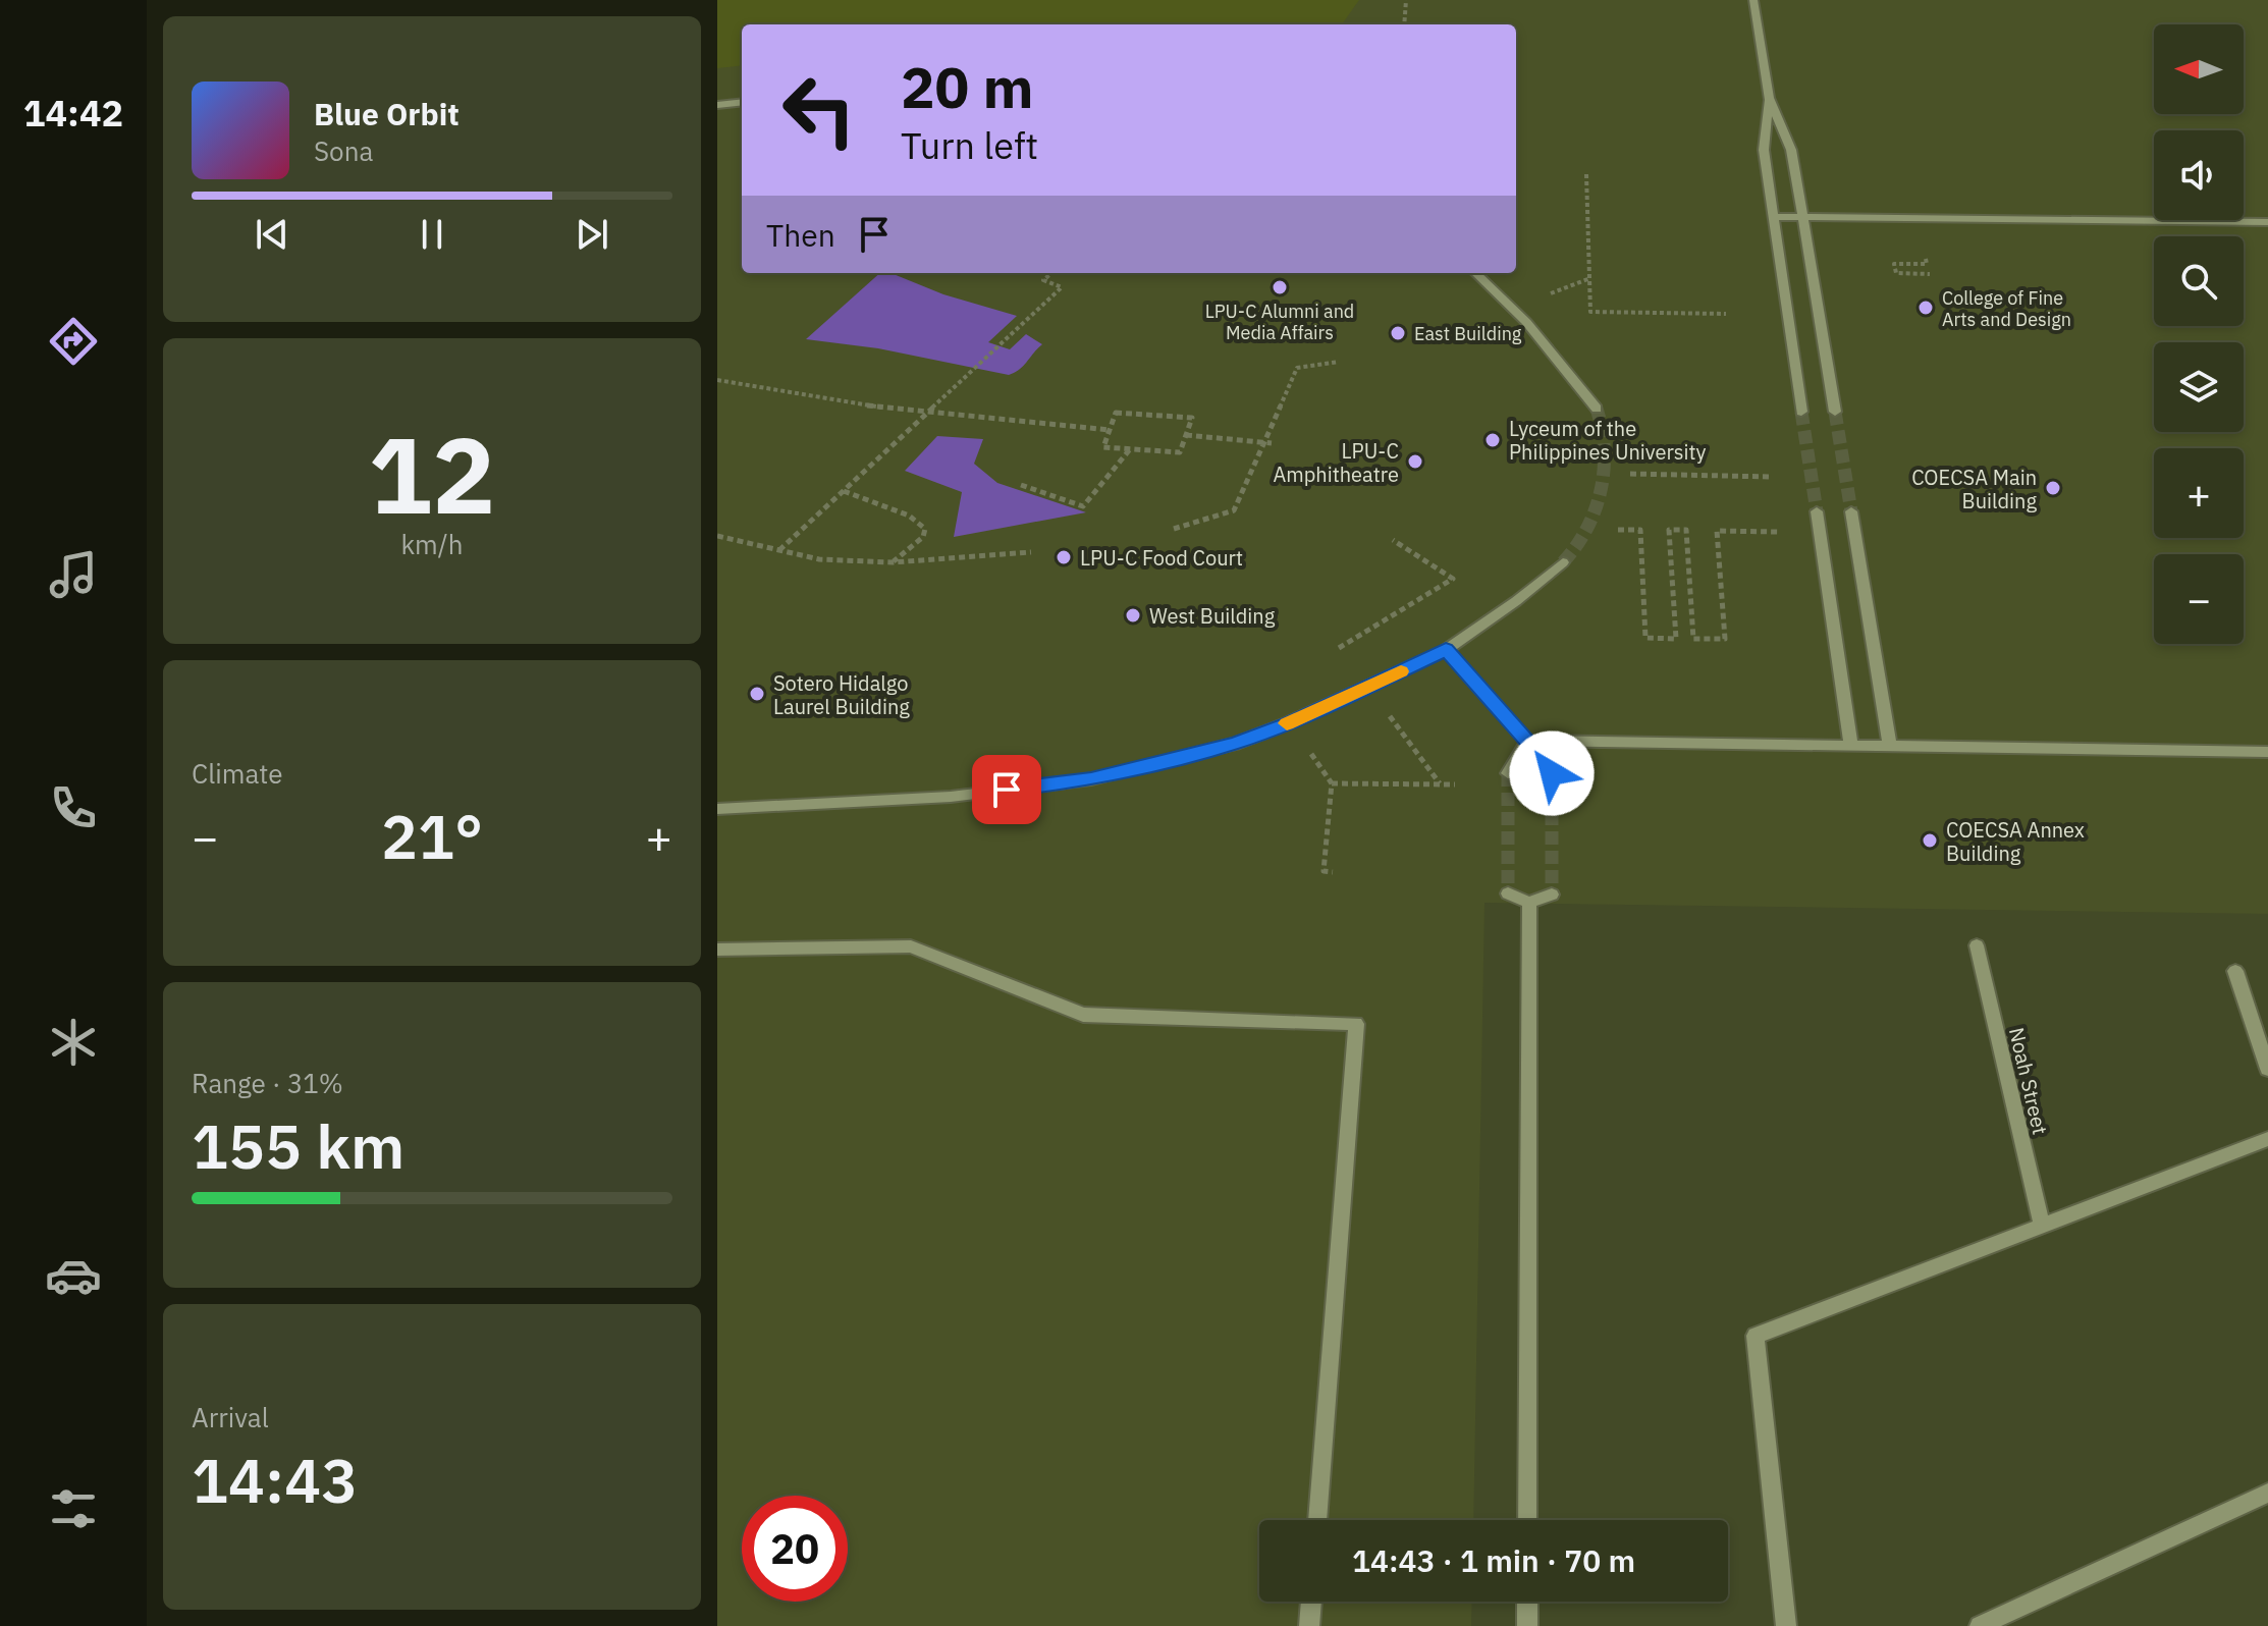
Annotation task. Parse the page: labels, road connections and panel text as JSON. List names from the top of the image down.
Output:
{
  "streets": {
    "street": ["Noah Street"]
  },
  "places": [
    "LPU-C Alumni and Media Affairs",
    "College of Fine Arts and Design",
    "East Building",
    "Lyceum of the Philippines University",
    "LPU-C Amphitheatre",
    "COECSA Main Building",
    "LPU-C Food Court",
    "West Building",
    "Sotero Hidalgo Laurel Building",
    "COECSA Annex Building"
  ],
  "north": "left",
  "page": {
    "tabs": "14:42",
    "map_buttons": ["+", "−"],
    "turn": ["20 m", "Turn left"],
    "song": ["Blue Orbit", "Sona"],
    "then": "Then",
    "tile": [
      ["12", "km/h"],
      "Climate",
      ["Range · 31%", "155 km"],
      ["Arrival", "14:43"]
    ],
    "heat": ["−", "21°", "+"],
    "limit": "20",
    "trip": "14:43 · 1 min · 70 m"
  }
}
